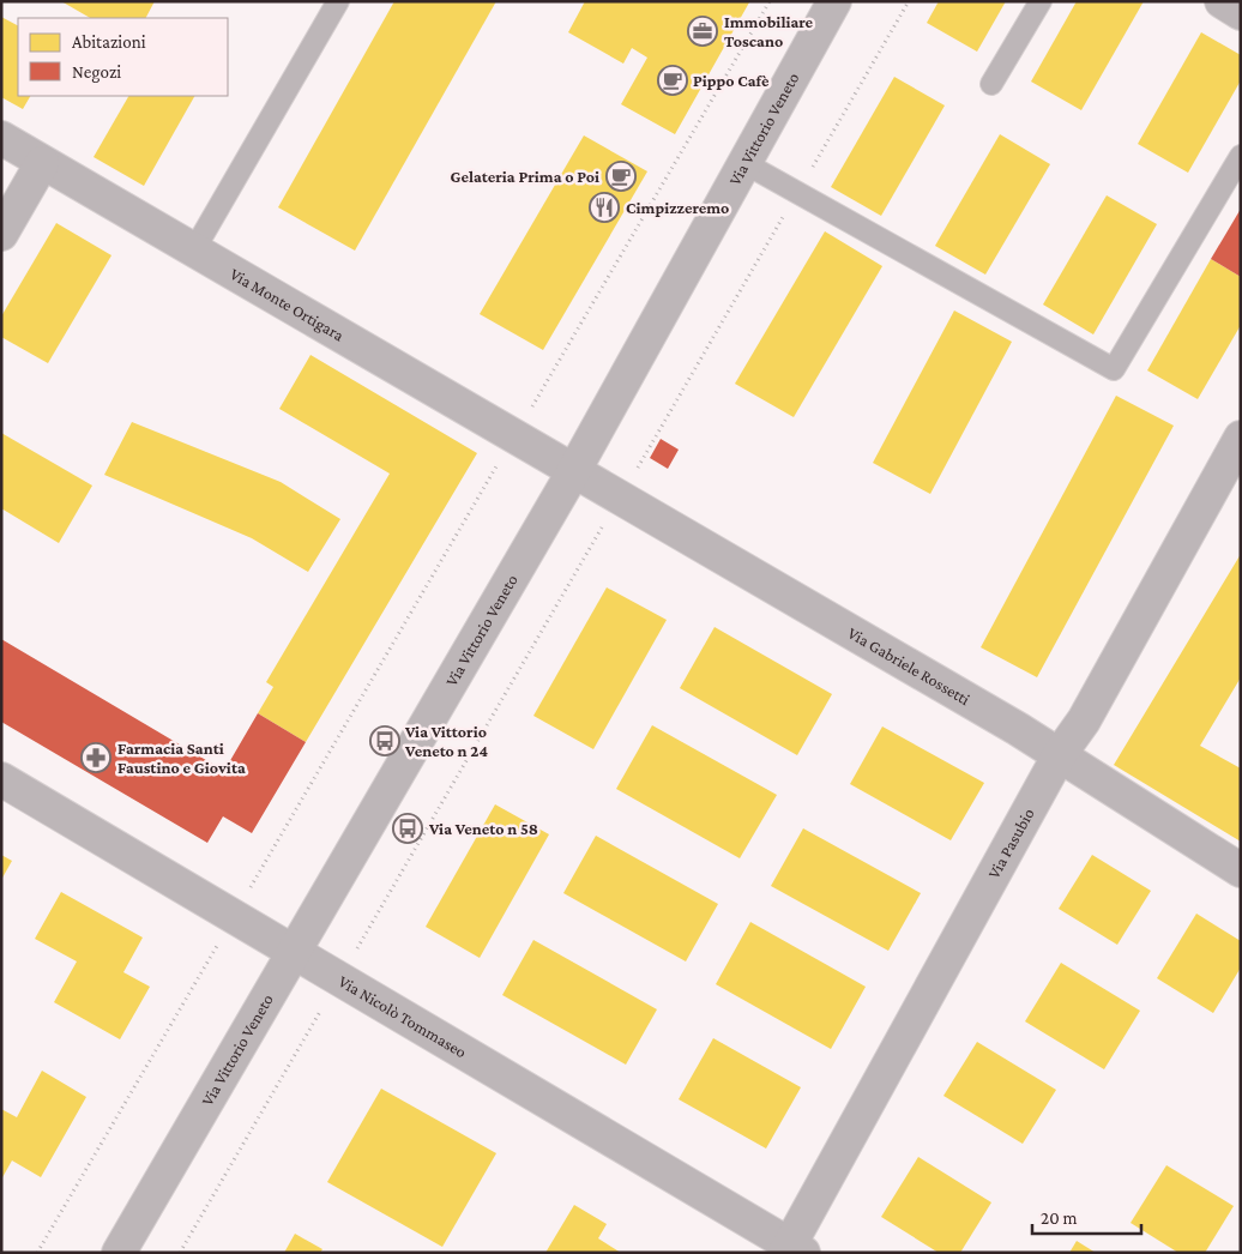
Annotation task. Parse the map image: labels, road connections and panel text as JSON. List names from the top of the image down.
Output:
{
  "streets": {
    "street": [
      "Via Vittorio Veneto",
      "Via Monte Ortigara",
      "Via Gabriele Rossetti",
      "Via Pasubio",
      "Via Nicolò Tommaseo"
    ]
  },
  "crossings": [
    ["Via Vittorio Veneto", "Via Monte Ortigara"],
    ["Via Vittorio Veneto", "Via Gabriele Rossetti"],
    ["Via Vittorio Veneto", "Via Nicolò Tommaseo"],
    ["Via Monte Ortigara", "Via Gabriele Rossetti"],
    ["Via Gabriele Rossetti", "Via Pasubio"],
    ["Via Pasubio", "Via Nicolò Tommaseo"]
  ],
  "places": {
    "office": ["Immobiliare Toscano"],
    "cafe": ["Pippo Cafè", "Gelateria Prima o Poi"],
    "restaurant": ["Cimpizzeremo"],
    "bus stop": ["Via Vittorio Veneto n 24", "Via Veneto n 58"],
    "pharmacy": ["Farmacia Santi Faustino e Giovita"]
  },
  "legend": ["Abitazioni", "Negozi"],
  "scale_bar": "20 m"
}
